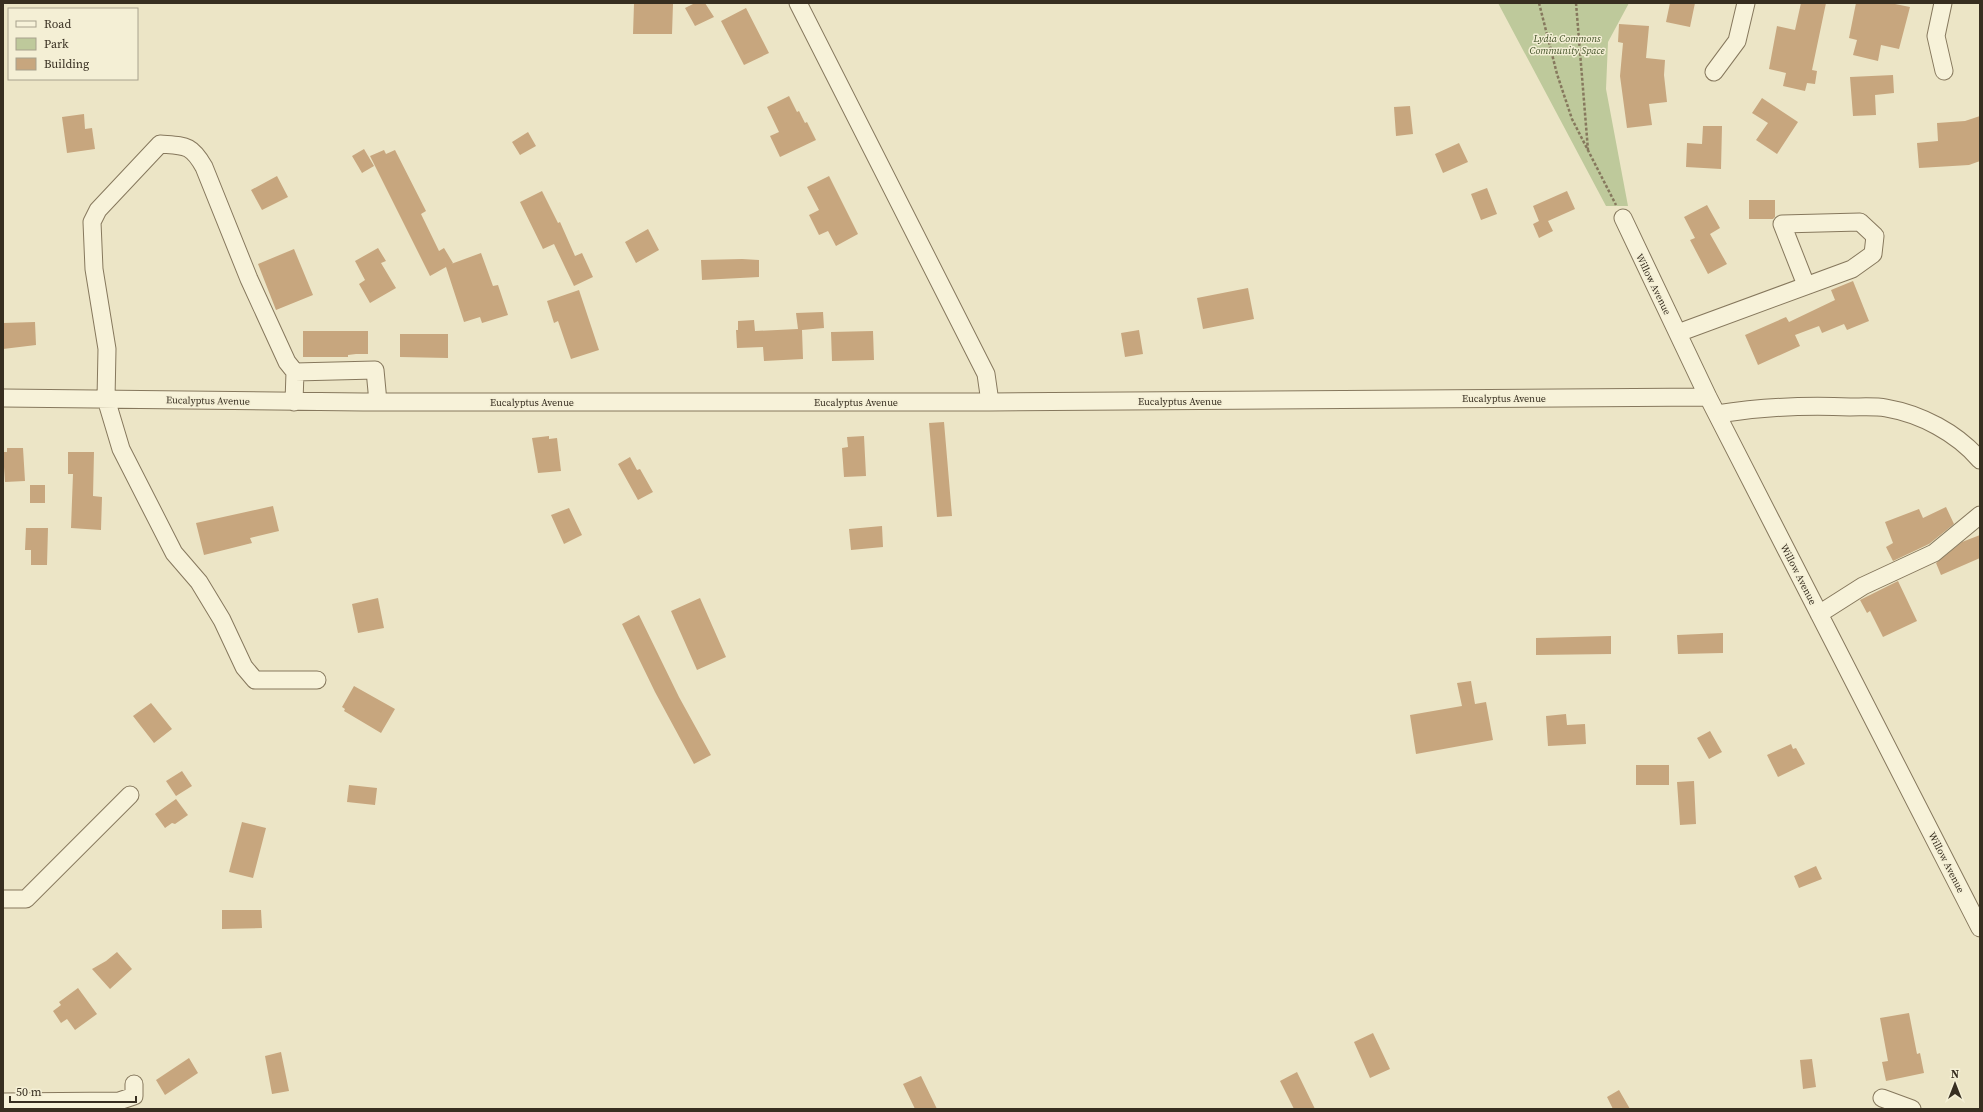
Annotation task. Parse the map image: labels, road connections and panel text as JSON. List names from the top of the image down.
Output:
{
  "streets": {
    "street": ["Willow Avenue", "Eucalyptus Avenue"]
  },
  "crossings": [
    ["Willow Avenue", "Eucalyptus Avenue"]
  ],
  "parks": ["Lydia Commons Community Space"],
  "legend": ["Road", "Park", "Building"],
  "scale_bar": "50 m",
  "north": "top"
}
